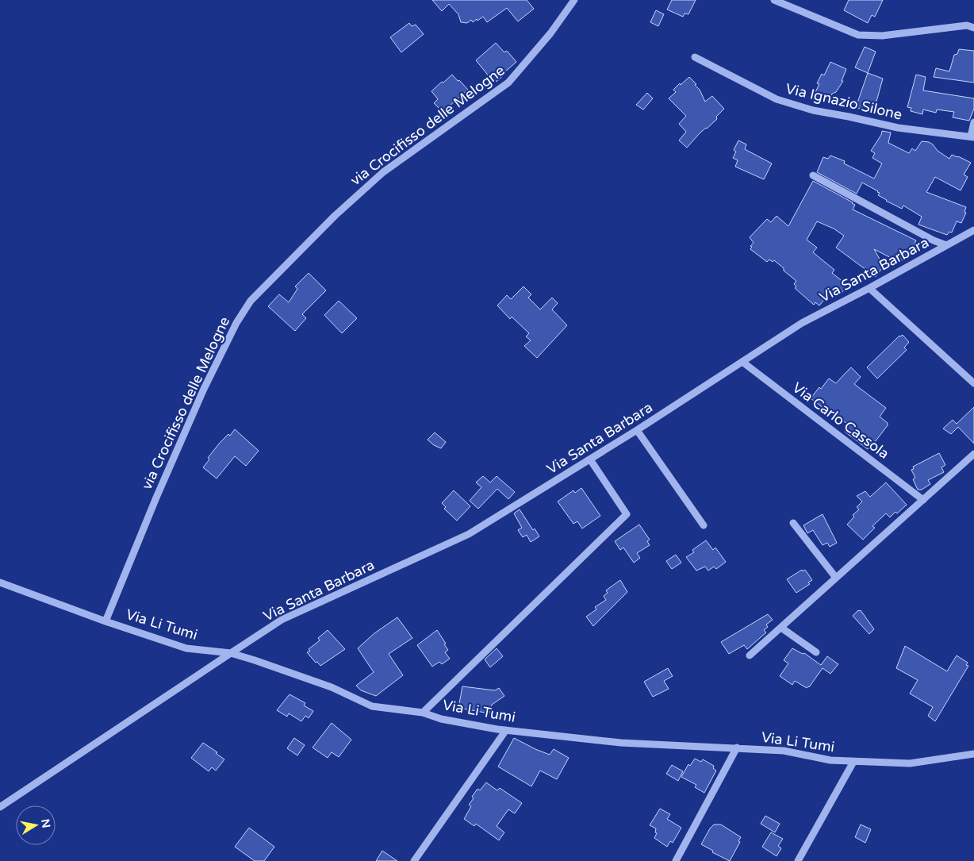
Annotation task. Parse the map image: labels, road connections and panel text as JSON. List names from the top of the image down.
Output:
{
  "streets": {
    "street": [
      "Via Ignazio Silone",
      "via Crocifisso delle Melogne",
      "Via Santa Barbara",
      "Via Carlo Cassola",
      "Via Li Tumi"
    ]
  },
  "crossings": [
    ["via Crocifisso delle Melogne", "Via Li Tumi"],
    ["Via Santa Barbara", "Via Carlo Cassola"],
    ["Via Santa Barbara", "Via Li Tumi"]
  ],
  "north": "right"
}
